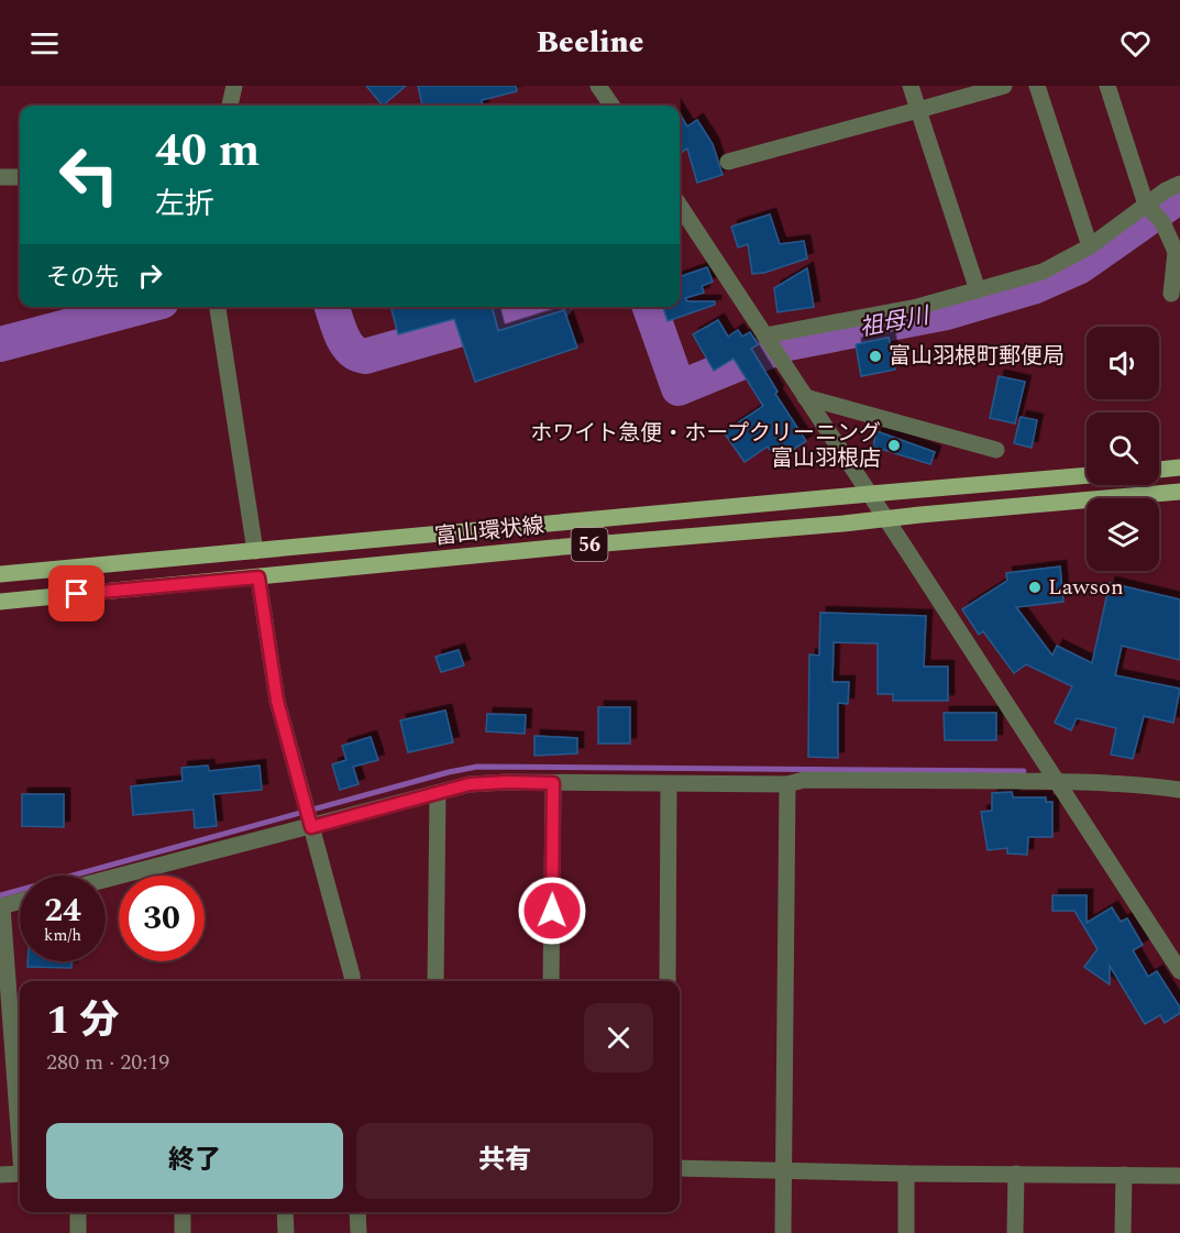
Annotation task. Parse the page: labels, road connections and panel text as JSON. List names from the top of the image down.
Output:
{
  "streets": {
    "main road": ["富山環状線", "56"]
  },
  "water": ["祖母川"],
  "places": ["富山羽根町郵便局", "ホワイト急便・ホープクリーニング 富山羽根店", "Lawson"],
  "page": {
    "header": "Beeline",
    "turn": ["40 m", "左折"],
    "then": "その先",
    "speed": "24 km/h",
    "limit": "30",
    "heading": ["1 分", "280 m · 20:19"],
    "buttons": ["終了", "共有"]
  }
}
